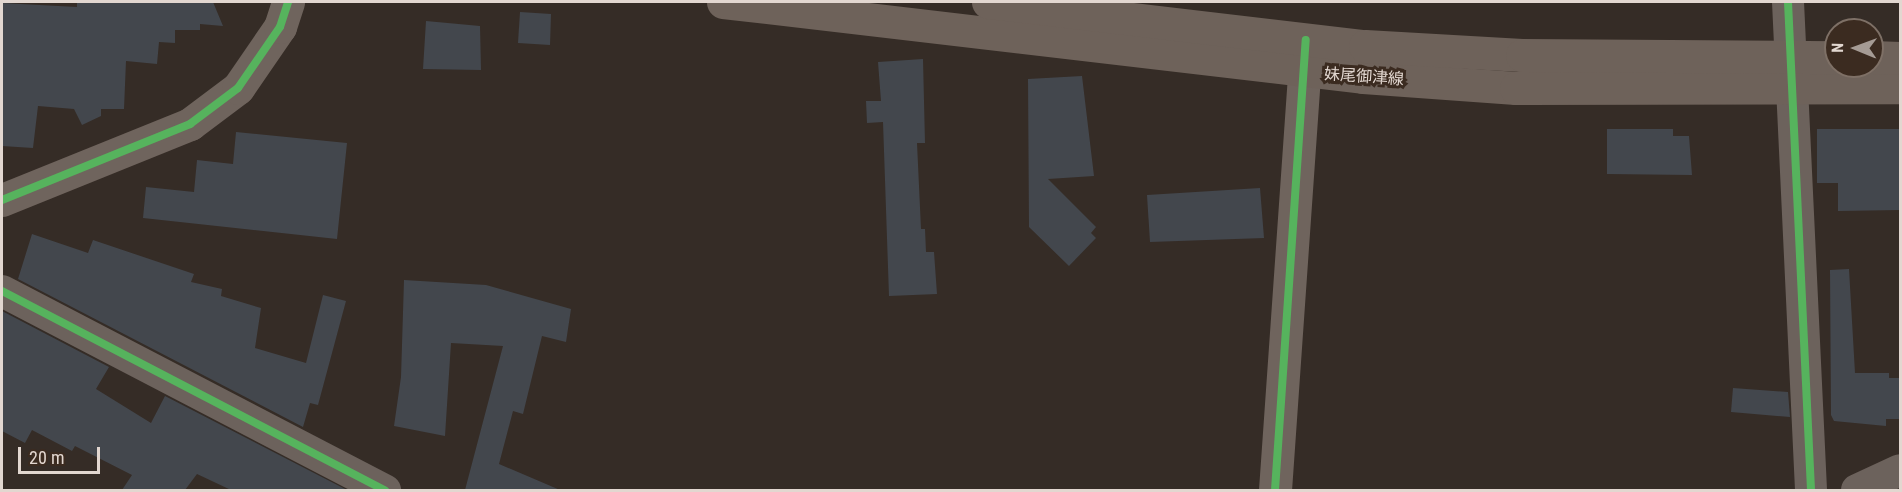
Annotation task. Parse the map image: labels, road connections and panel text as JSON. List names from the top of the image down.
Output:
{
  "streets": {
    "main road": ["妹尾御津線"]
  },
  "scale_bar": "20 m",
  "north": "left"
}
